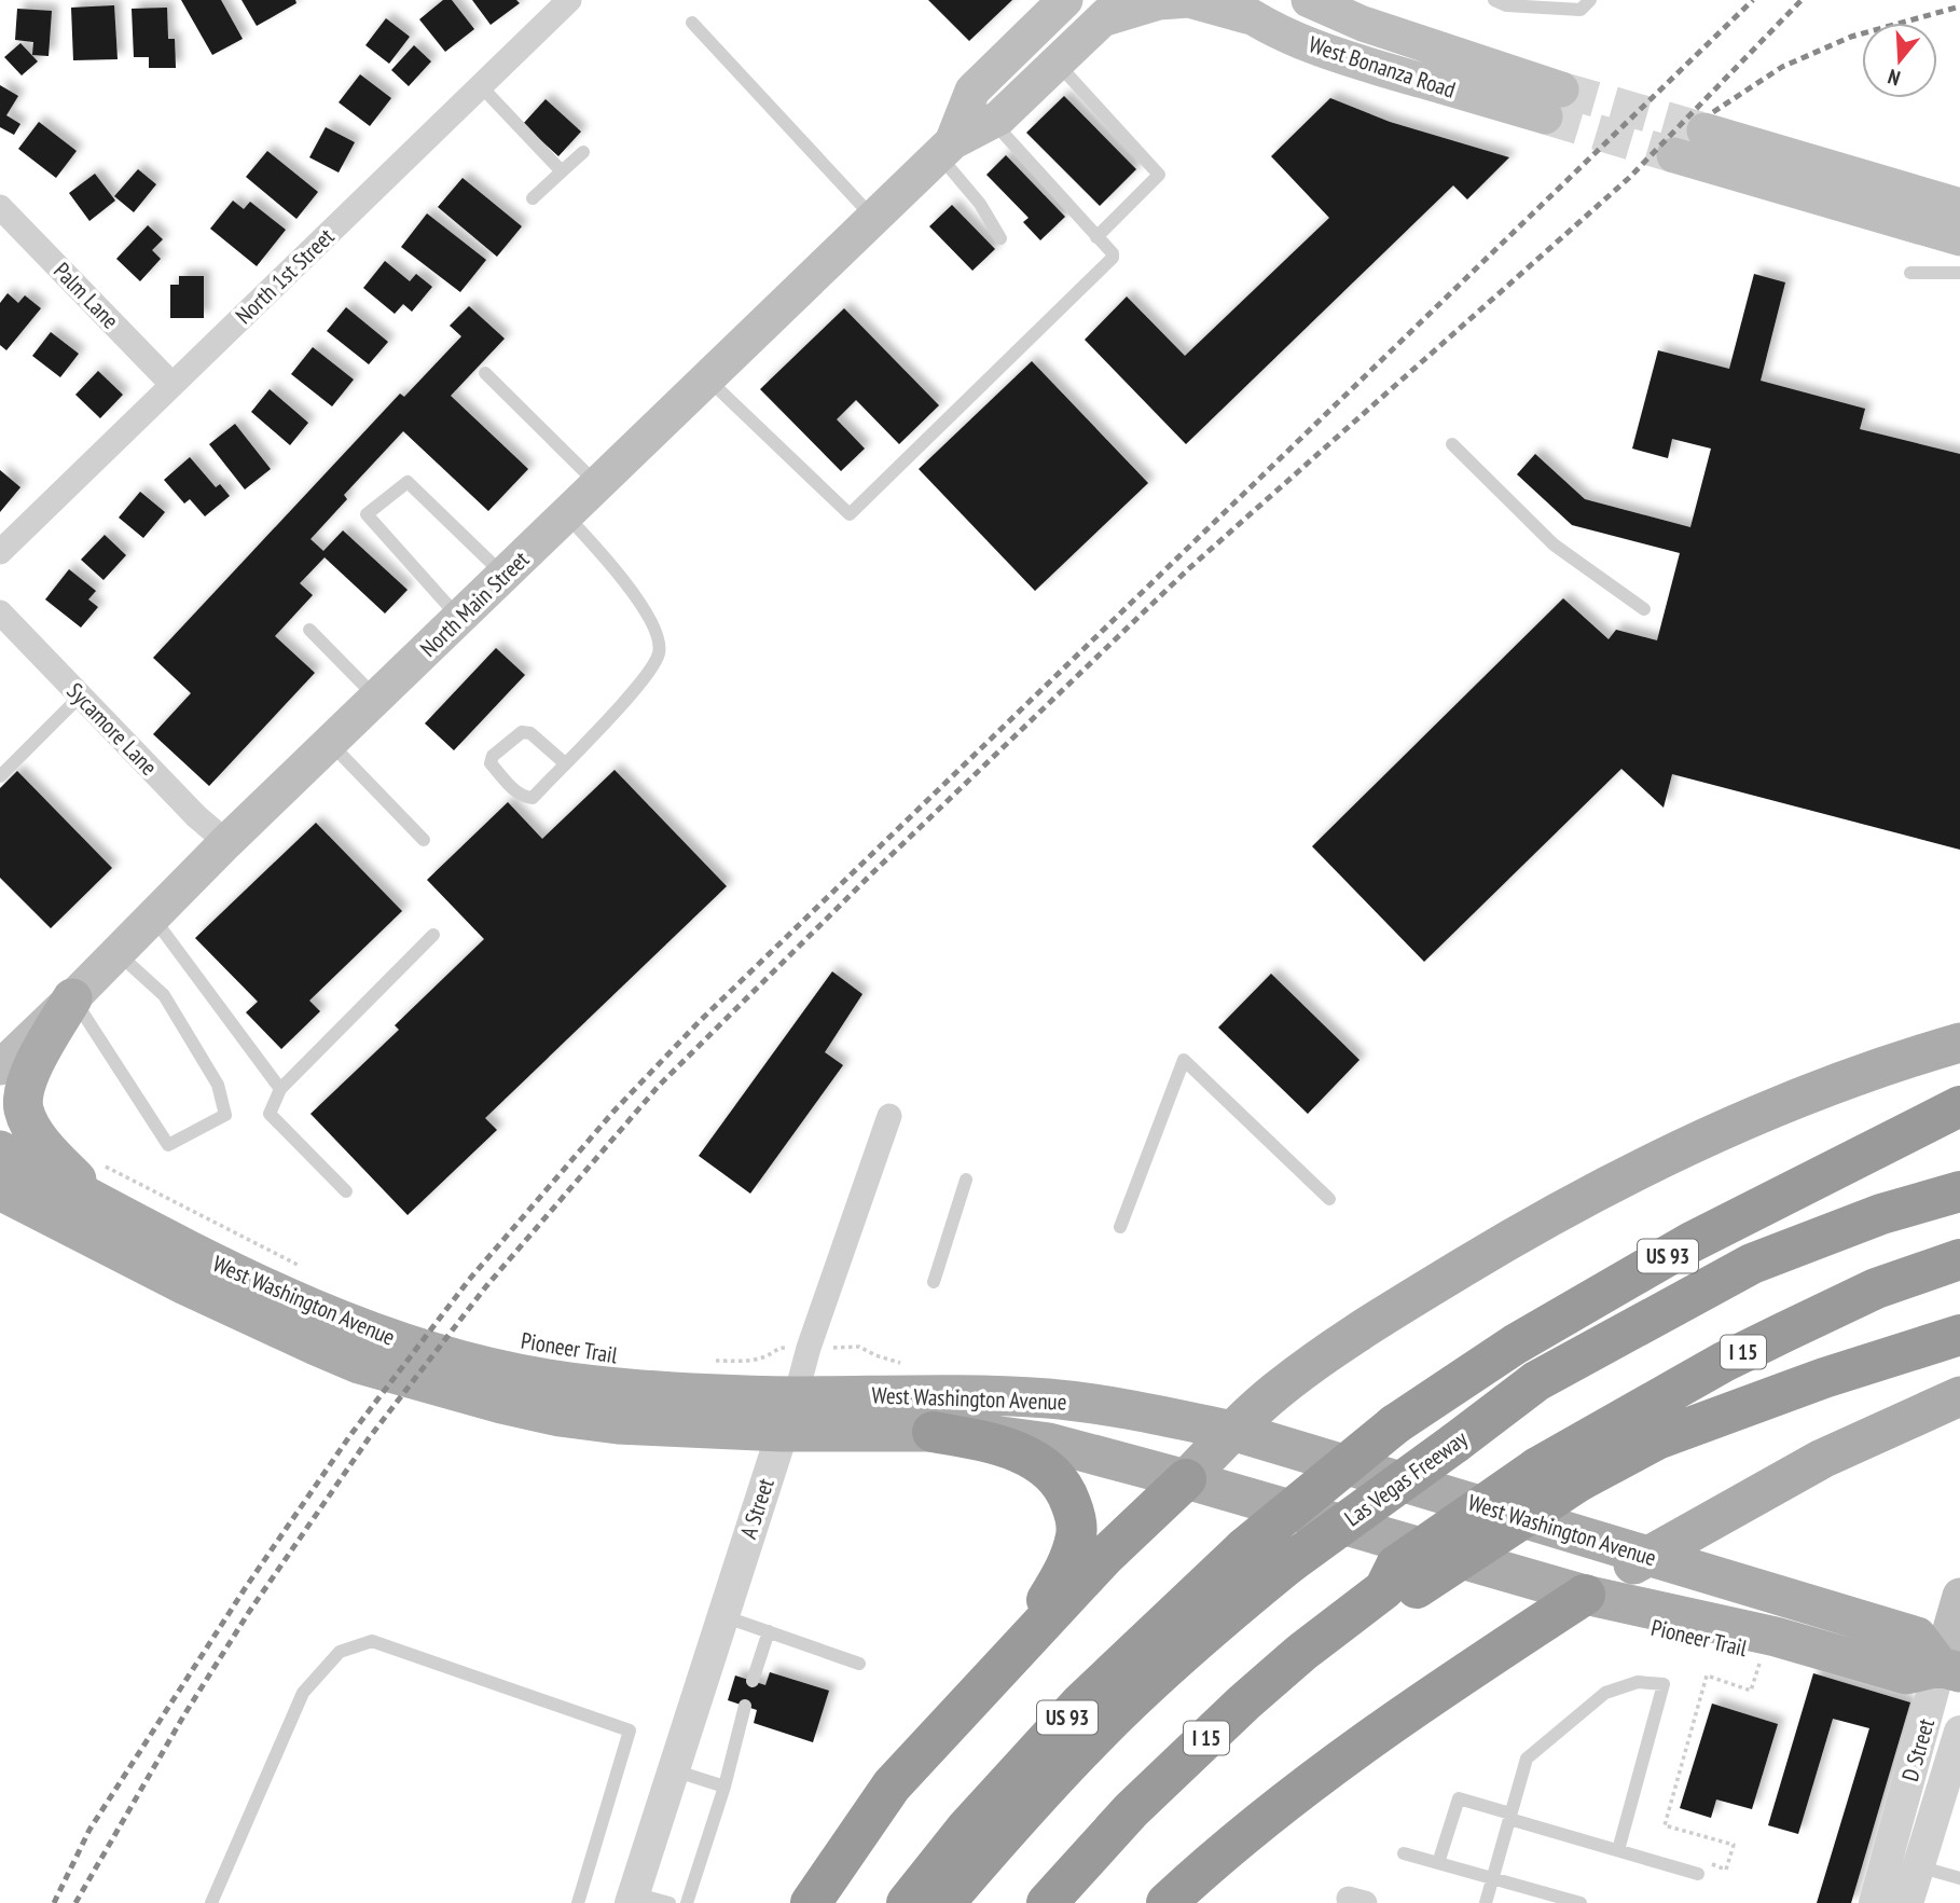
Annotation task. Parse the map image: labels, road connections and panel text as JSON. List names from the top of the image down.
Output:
{
  "streets": {
    "highway": ["US 93", "I 15", "Las Vegas Freeway"],
    "main road": [
      "West Bonanza Road",
      "North Main Street",
      "West Washington Avenue",
      "D Street"
    ],
    "street": [
      "North 1st Street",
      "Palm Lane",
      "Sycamore Lane",
      "A Street"
    ],
    "path": ["Pioneer Trail"]
  },
  "crossings": [
    ["North 1st Street", "Palm Lane"],
    ["North Main Street", "Sycamore Lane"],
    ["West Washington Avenue", "A Street"],
    ["West Washington Avenue", "D Street"]
  ],
  "north": "bottom"
}
